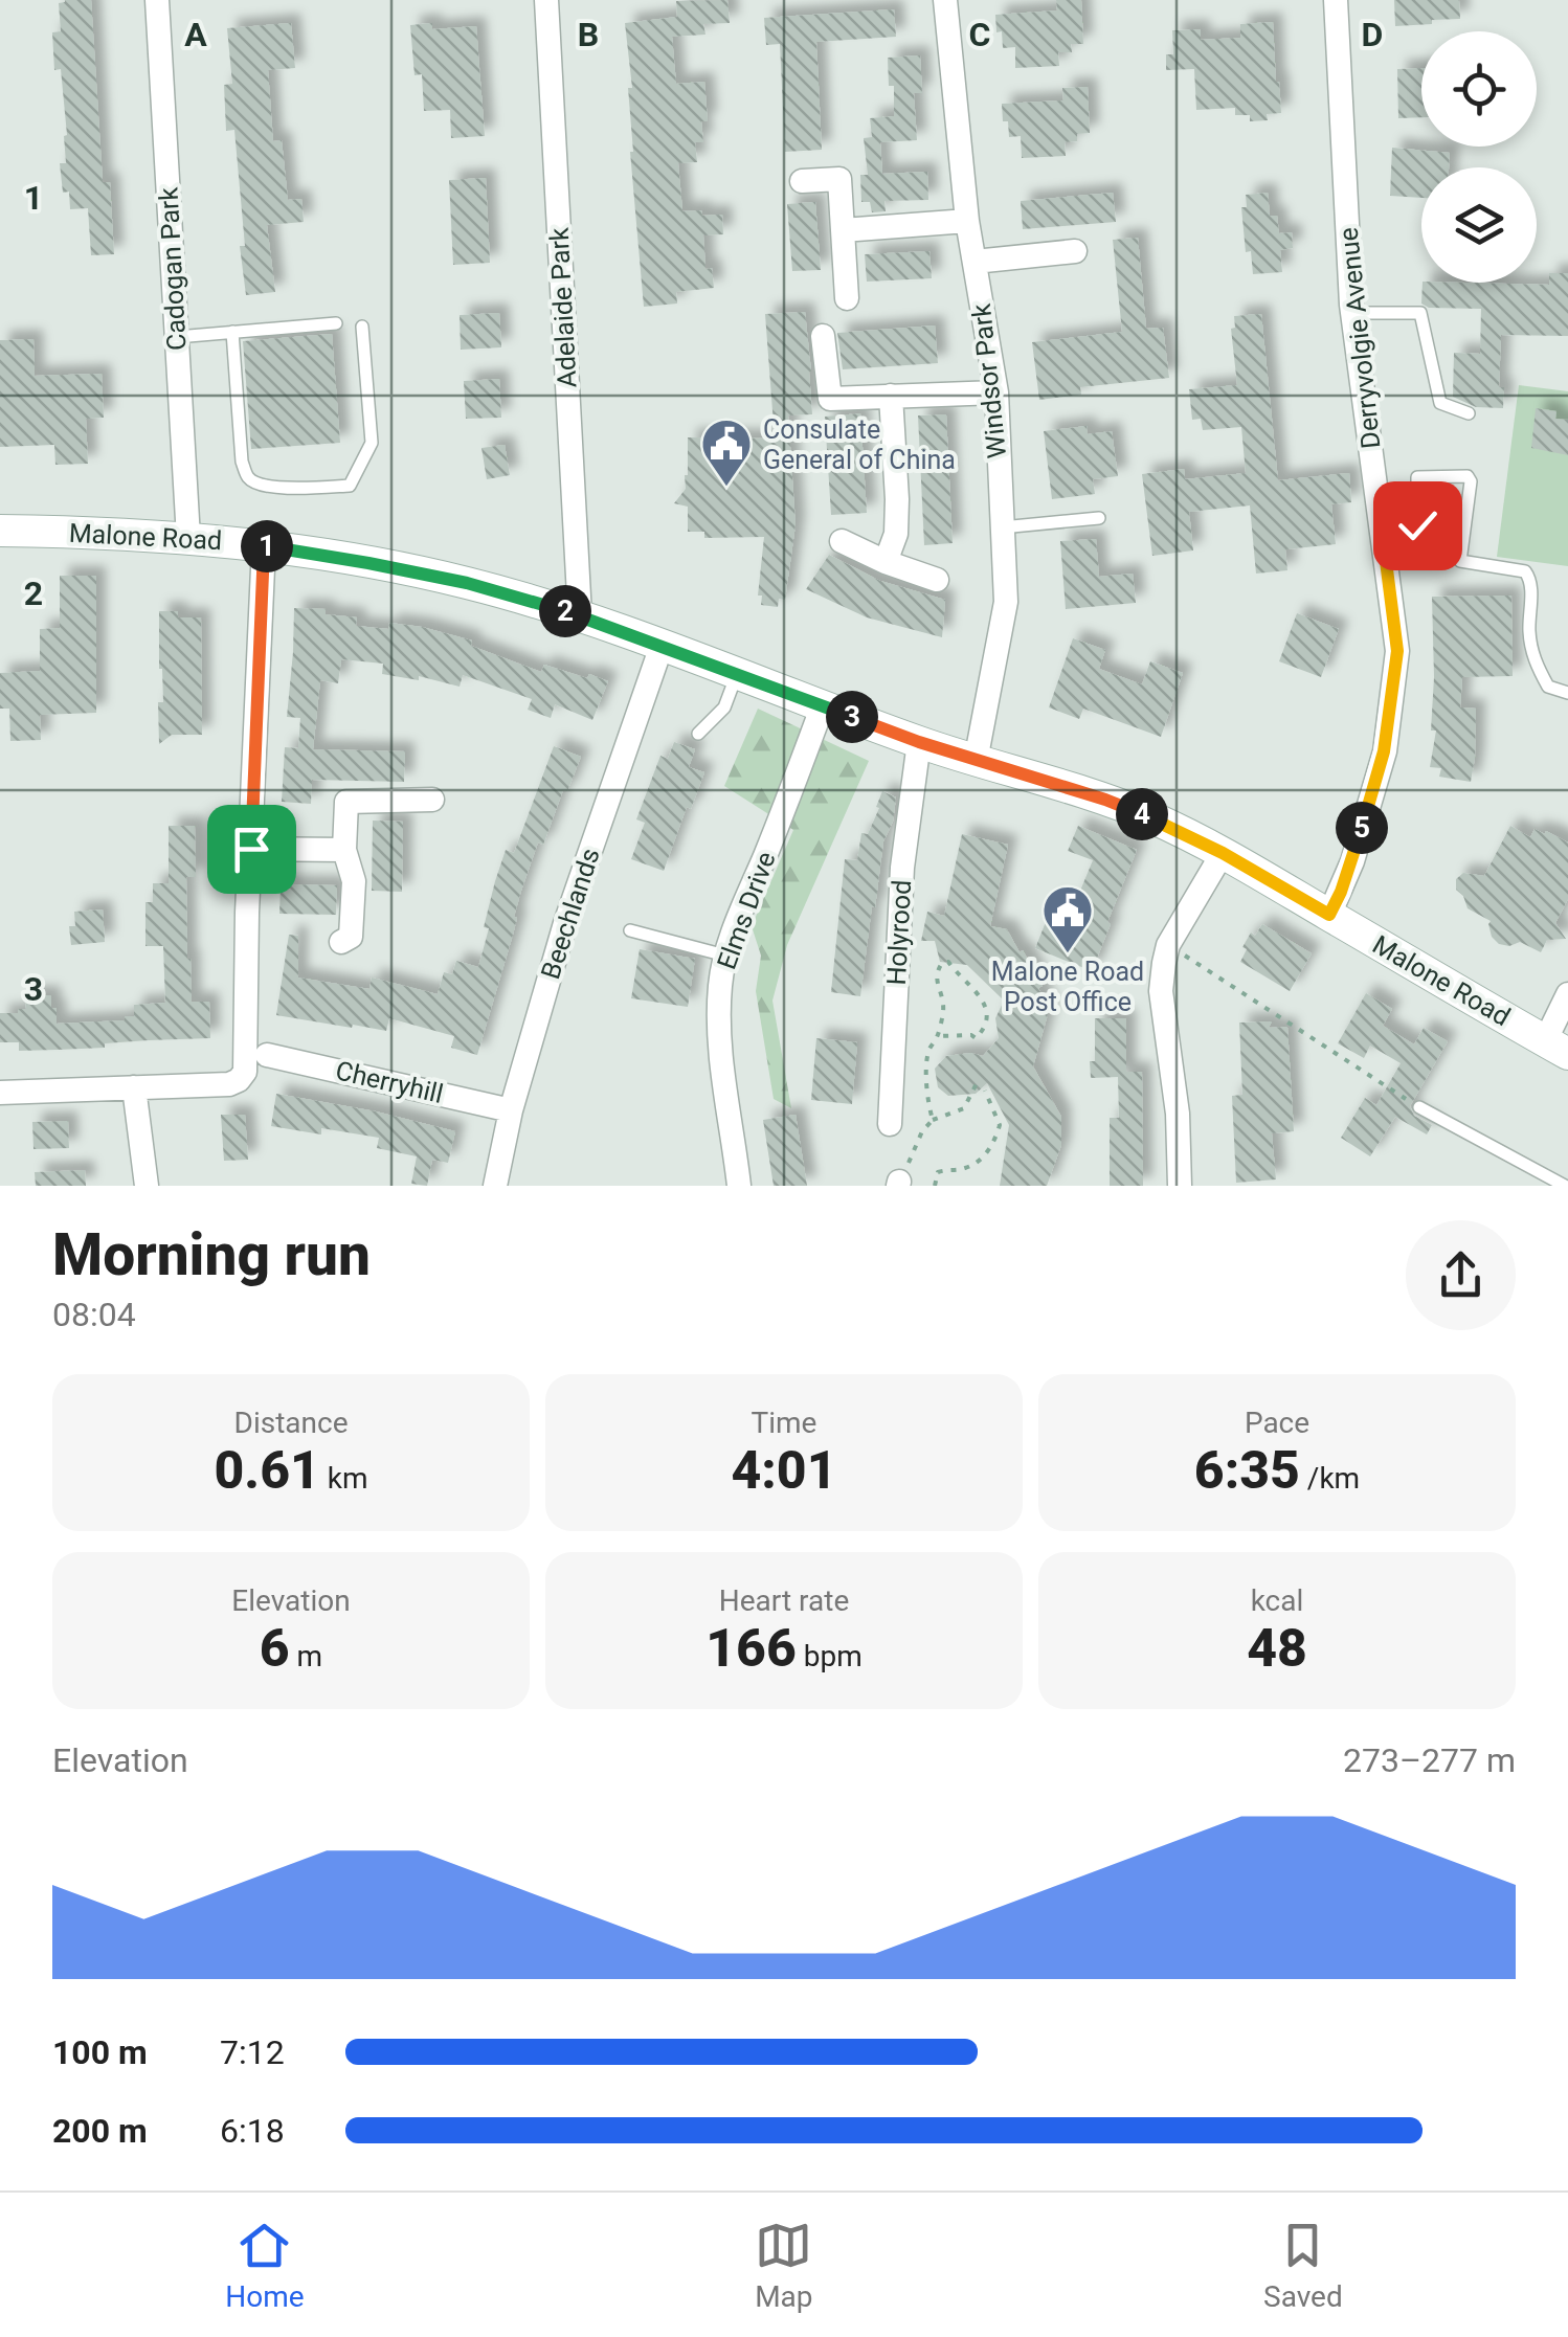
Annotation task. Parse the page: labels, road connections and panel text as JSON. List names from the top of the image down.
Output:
{
  "streets": {
    "main road": ["Malone Road"],
    "street": [
      "Cadogan Park",
      "Adelaide Park",
      "Derryvolgie Avenue",
      "Windsor Park",
      "Elms Drive",
      "Beechlands",
      "Holyrood",
      "Cherryhill"
    ]
  },
  "crossings": [
    ["Cadogan Park", "Malone Road"],
    ["Adelaide Park", "Malone Road"],
    ["Derryvolgie Avenue", "Malone Road"],
    ["Windsor Park", "Malone Road"],
    ["Malone Road", "Elms Drive"],
    ["Malone Road", "Beechlands"],
    ["Malone Road", "Holyrood"],
    ["Beechlands", "Cherryhill"]
  ],
  "places": {
    "public building": ["Consulate General of China", "Malone Road Post Office"]
  },
  "page": {
    "pins": [
      "1",
      "2",
      "3",
      "4",
      "5"
    ],
    "heading": ["Morning run", "08:04"],
    "stats": [
      ["Distance", "0.61 km"],
      ["Time", "4:01"],
      ["Pace", "6:35 /km"],
      ["Elevation", "6 m"],
      ["Heart rate", "166 bpm"],
      ["kcal", "48"]
    ],
    "chart": ["Elevation", "273–277 m"],
    "list": [
      {
        "name": "100 m",
        "note": "7:12"
      },
      {
        "name": "200 m",
        "note": "6:18"
      }
    ],
    "tabs": ["Home", "Map", "Saved"]
  },
  "grid": {
    "columns": [
      "A",
      "B",
      "C",
      "D"
    ],
    "rows": ["1", "2", "3"]
  }
}
